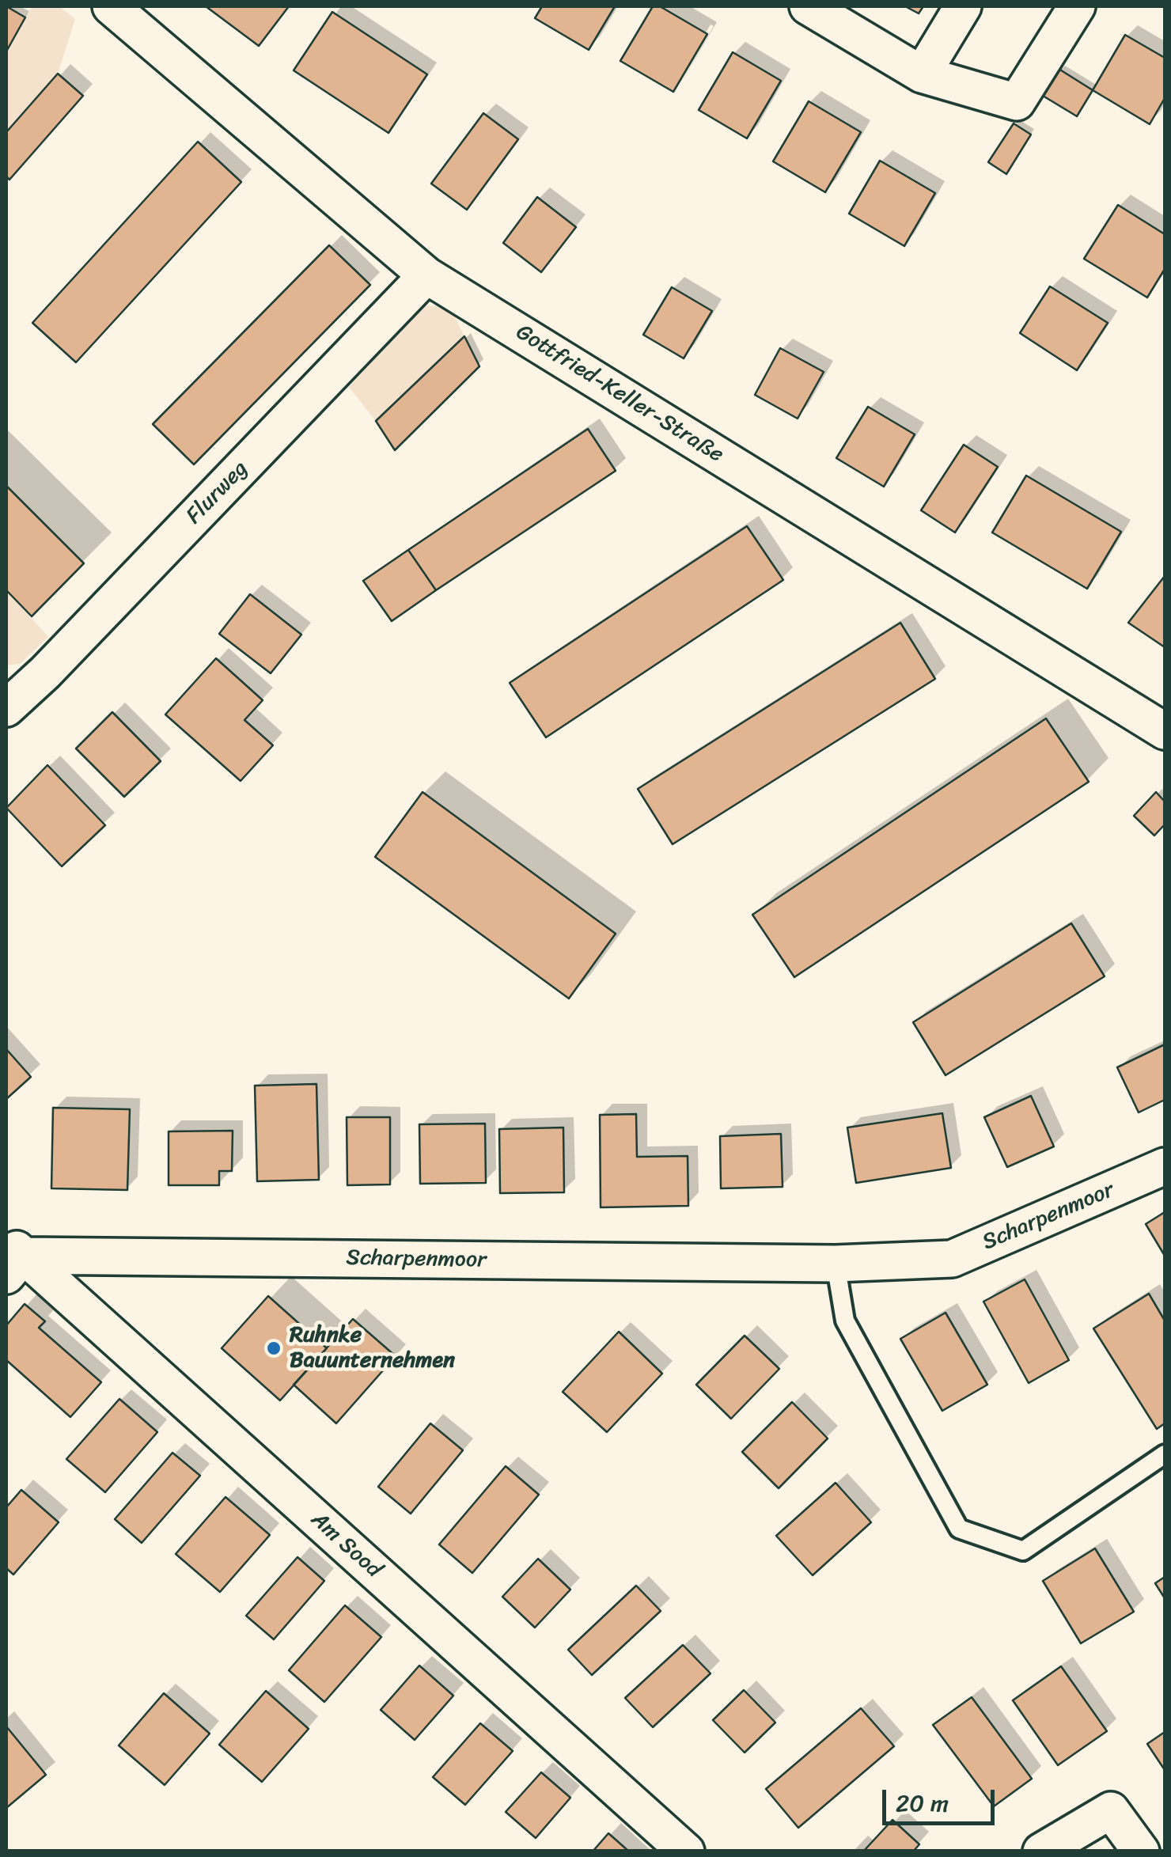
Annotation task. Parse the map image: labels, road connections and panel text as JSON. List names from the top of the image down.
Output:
{
  "streets": {
    "street": [
      "Gottfried-Keller-Straße",
      "Flurweg",
      "Scharpenmoor",
      "Am Sood"
    ]
  },
  "crossings": [
    ["Gottfried-Keller-Straße", "Flurweg"],
    ["Scharpenmoor", "Am Sood"]
  ],
  "places": ["Ruhnke Bauunternehmen"],
  "scale_bar": "20 m"
}
